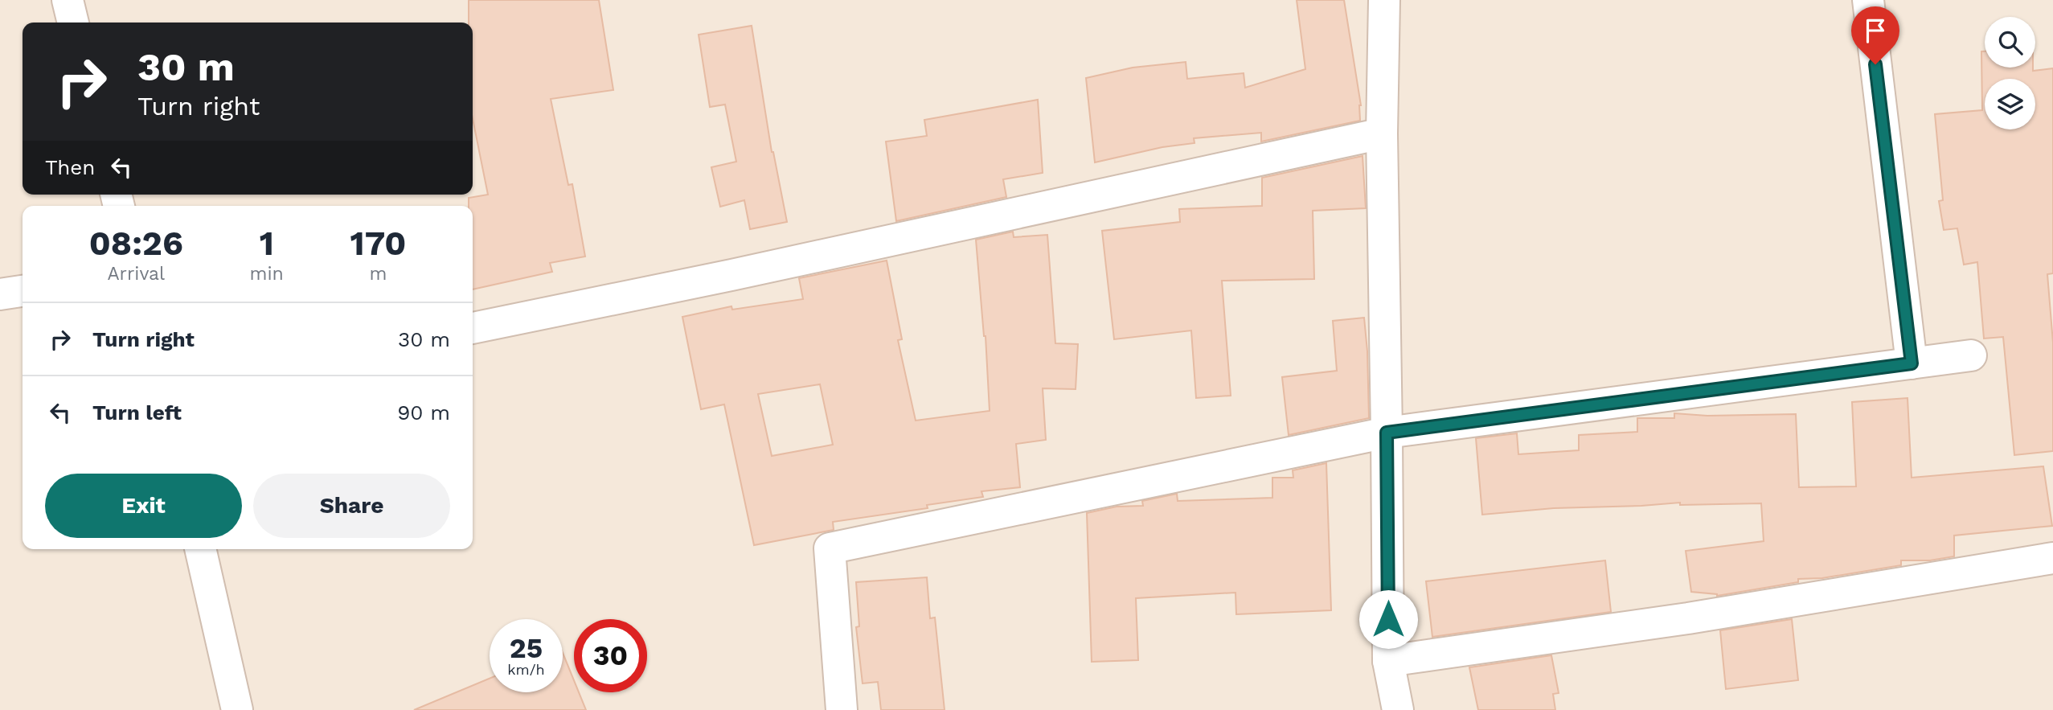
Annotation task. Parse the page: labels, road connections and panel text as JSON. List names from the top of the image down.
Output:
{
  "page": {
    "turn": ["30 m", "Turn right"],
    "then": "Then",
    "eta": [
      "08:26",
      "Arrival",
      "1",
      "min",
      "170",
      "m"
    ],
    "list": [
      {
        "name": "Turn right",
        "value": "30 m"
      },
      {
        "name": "Turn left",
        "value": "90 m"
      }
    ],
    "buttons": ["Exit", "Share"],
    "speed": "25 km/h",
    "limit": "30"
  }
}
